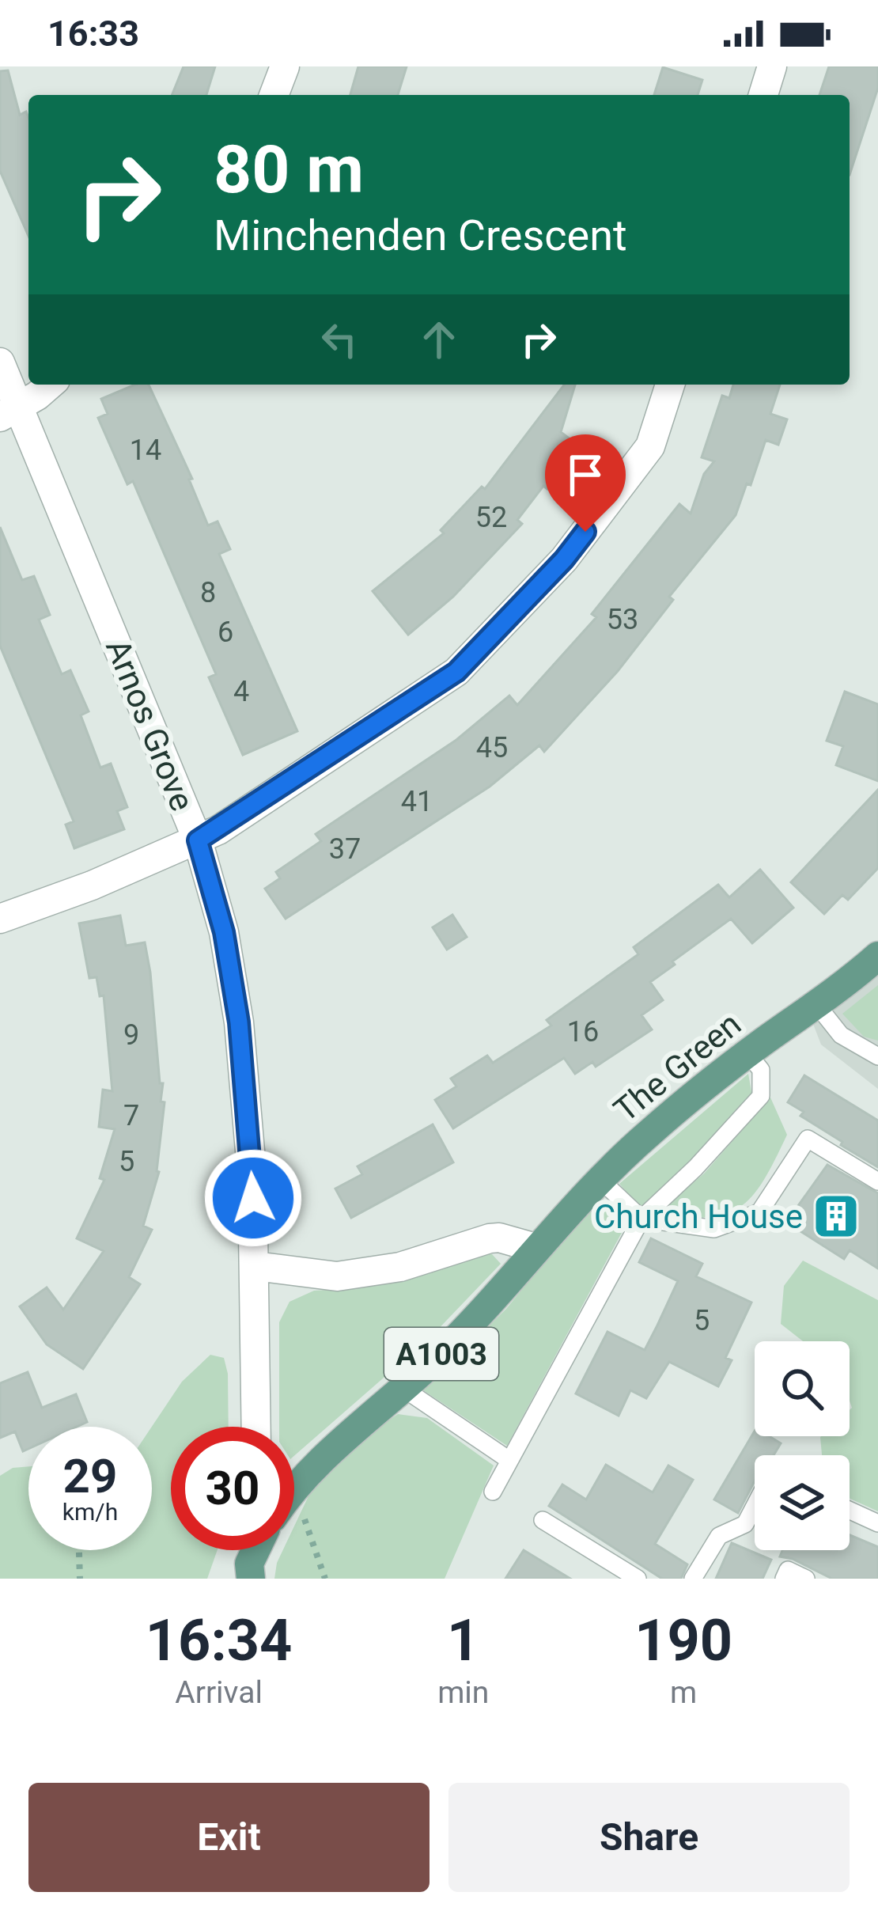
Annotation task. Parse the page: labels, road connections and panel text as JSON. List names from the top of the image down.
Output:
{
  "streets": {
    "main road": ["The Green", "A1003"],
    "street": ["Arnos Grove"]
  },
  "places": {
    "building": ["Church House"]
  },
  "house_numbers": [
    "14",
    "52",
    "8",
    "53",
    "6",
    "4",
    "45",
    "41",
    "37",
    "16",
    "9",
    "7",
    "5",
    "5"
  ],
  "page": {
    "status": "16:33",
    "turn": ["80 m", "Minchenden Crescent"],
    "speed": "29 km/h",
    "limit": "30",
    "eta": [
      "16:34",
      "Arrival",
      "1",
      "min",
      "190",
      "m"
    ],
    "buttons": ["Exit", "Share"]
  }
}
